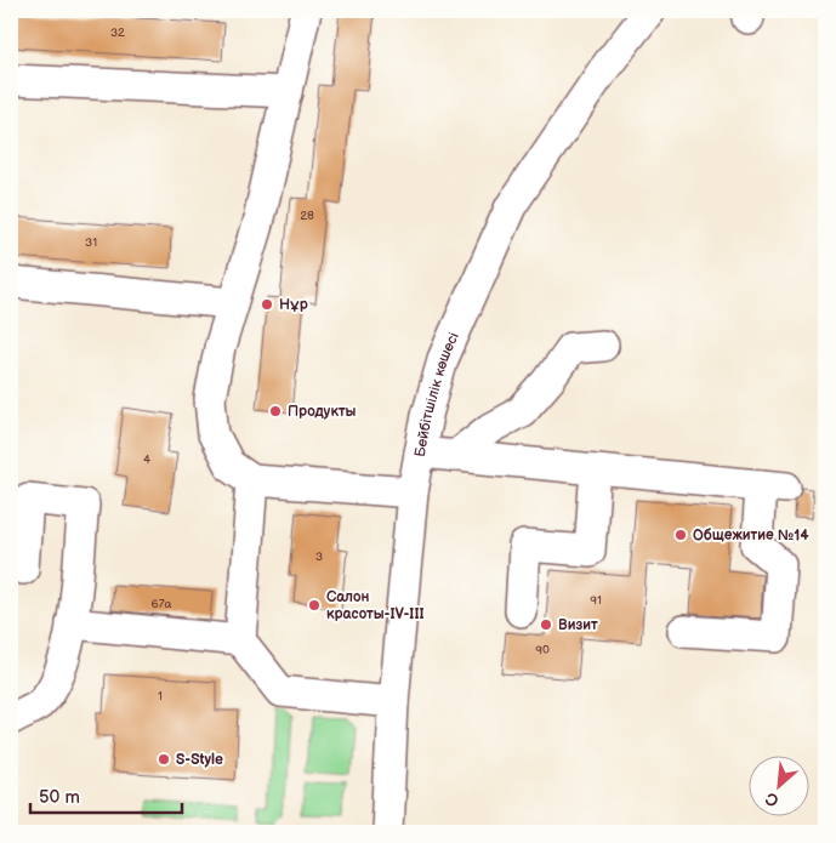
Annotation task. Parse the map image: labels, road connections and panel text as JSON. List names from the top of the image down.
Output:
{
  "streets": {
    "street": ["Бейбітшілік көшесі"]
  },
  "places": [
    "Нұр",
    "Продукты",
    "Общежитие №14",
    "Салон красоты-IV-III",
    "Визит",
    "S-Style"
  ],
  "house_numbers": [
    "32",
    "28",
    "31",
    "4",
    "3",
    "91",
    "67а",
    "90",
    "1"
  ],
  "scale_bar": "50 m",
  "north": "bottom left"
}
